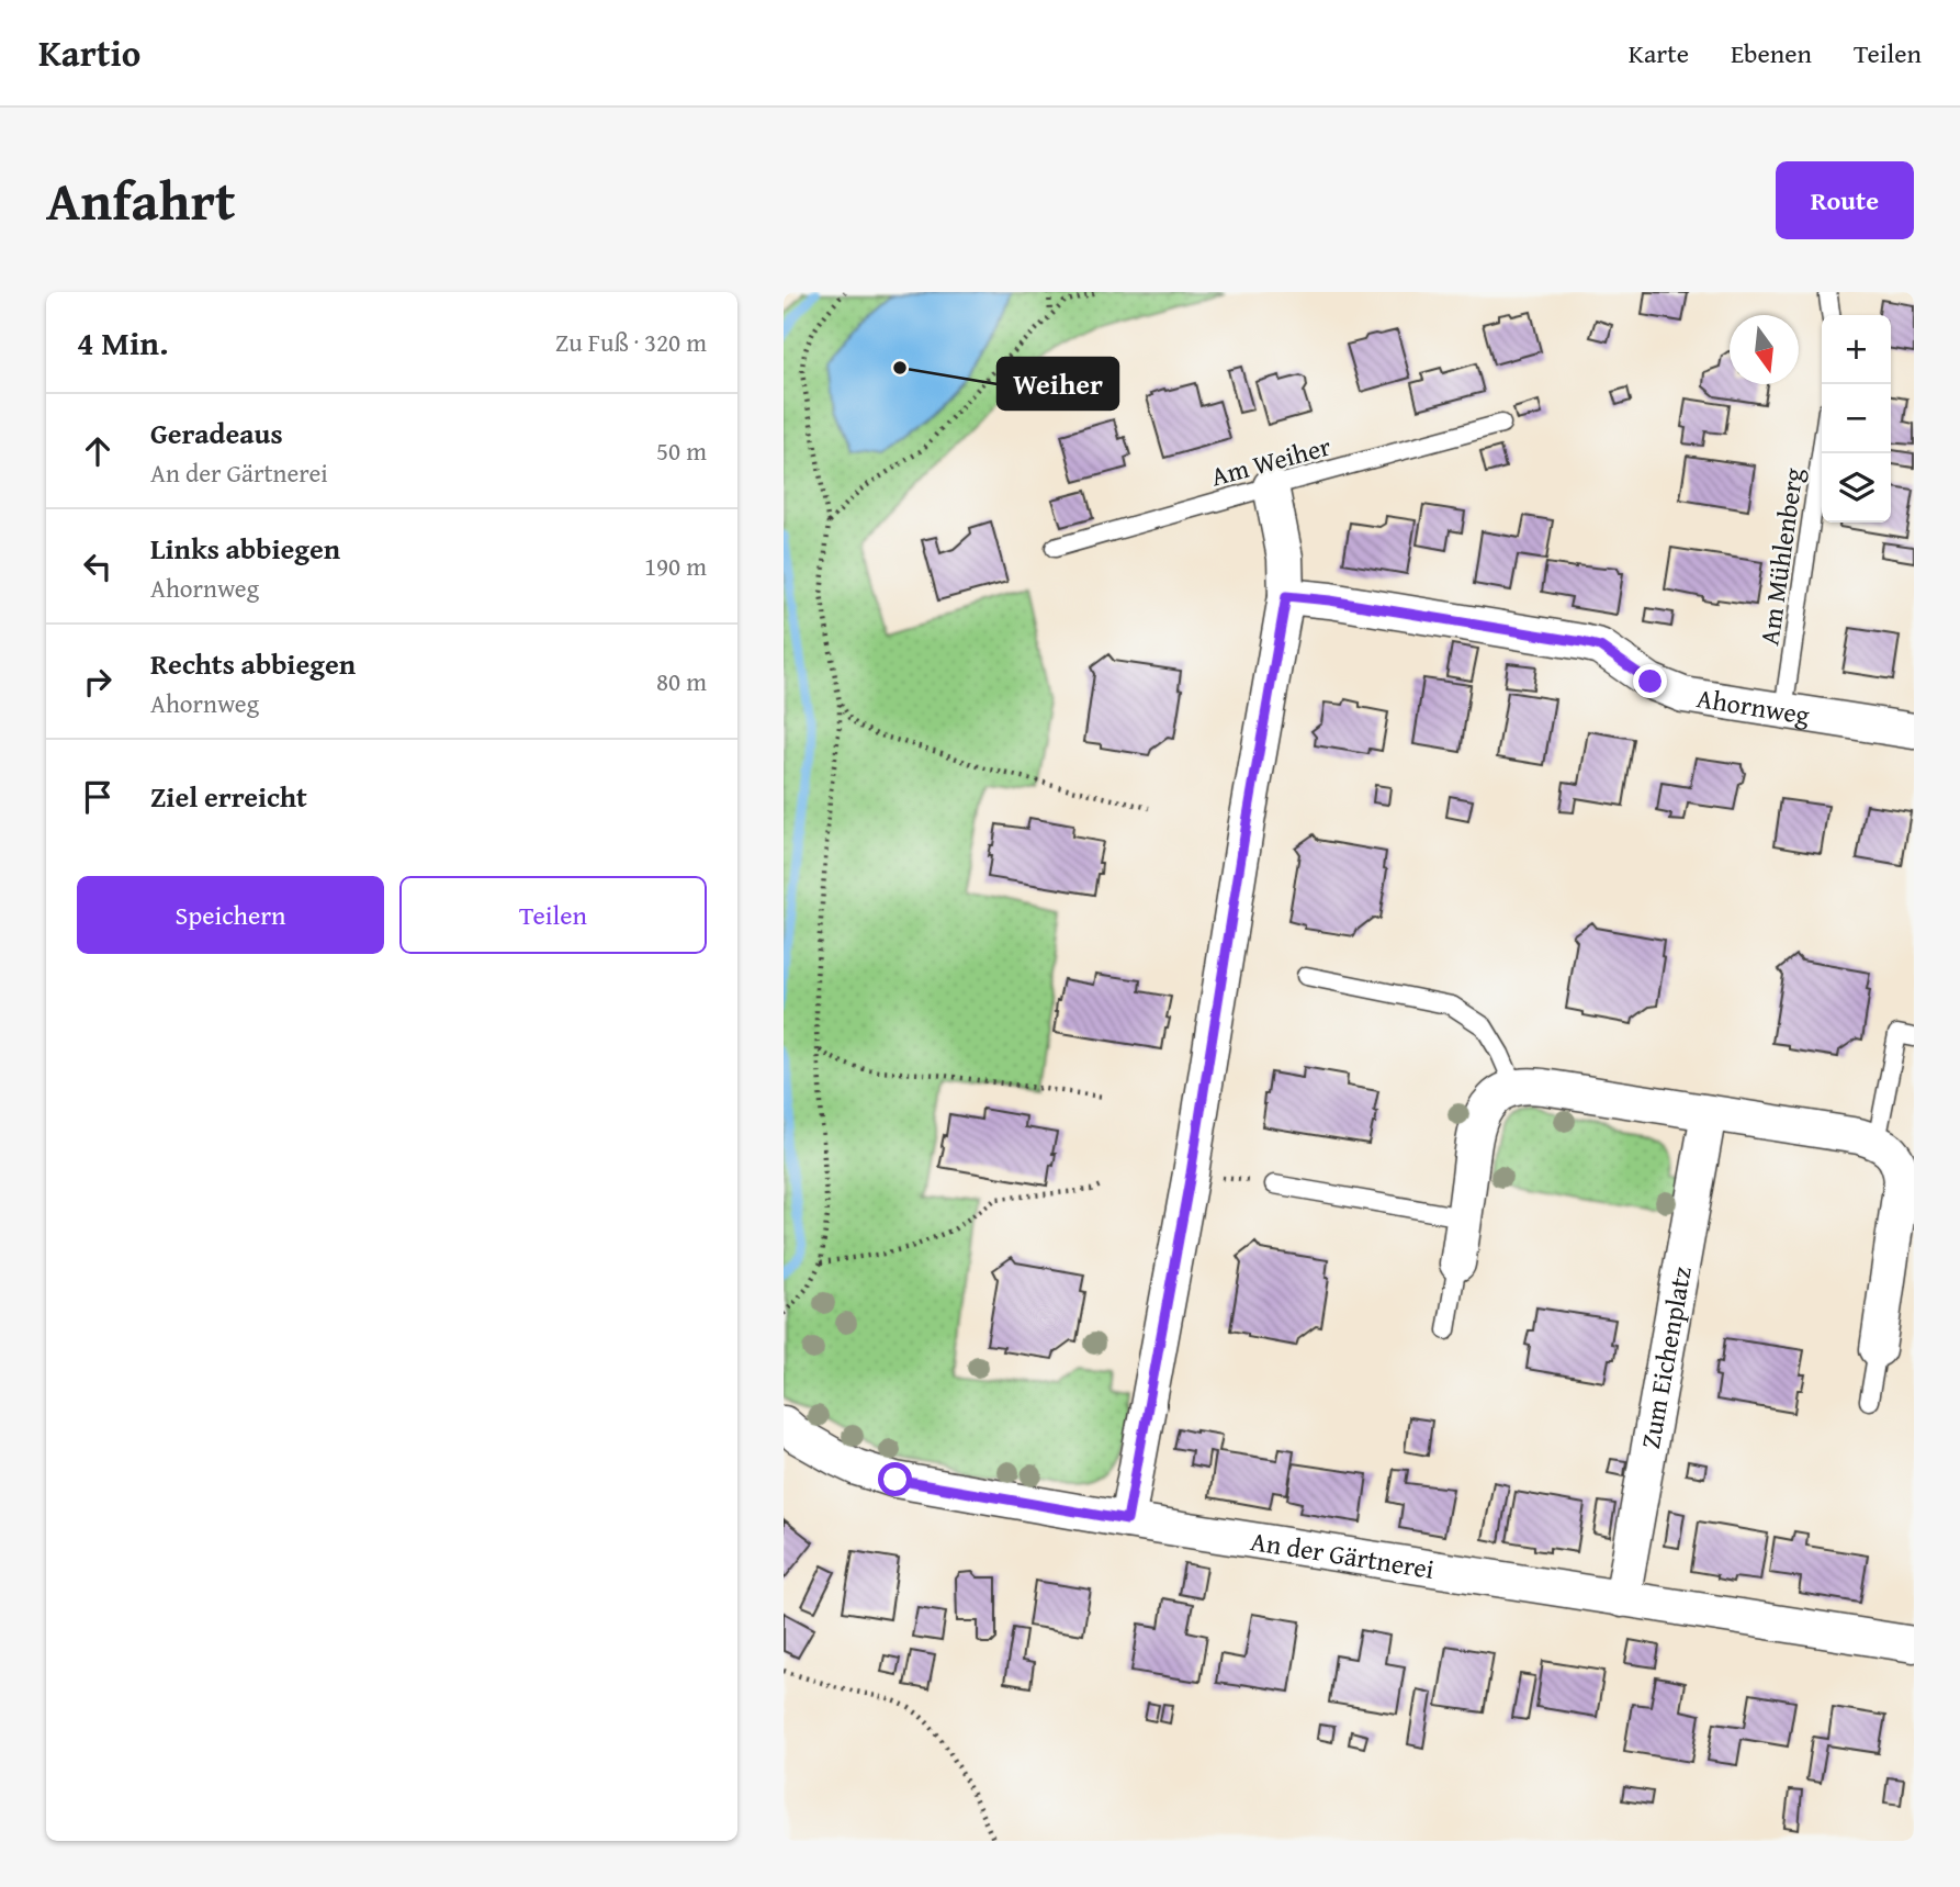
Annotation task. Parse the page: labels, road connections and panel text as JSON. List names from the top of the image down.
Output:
{
  "streets": {
    "street": ["Ahornweg", "Zum Eichenplatz", "An der Gärtnerei"],
    "lane": ["Am Weiher", "Am Mühlenberg"]
  },
  "crossings": [
    ["Am Mühlenberg", "Ahornweg"],
    ["Zum Eichenplatz", "An der Gärtnerei"]
  ],
  "places": ["Weiher"],
  "north": "bottom",
  "page": {
    "header": "Kartio",
    "nav": ["Karte", "Ebenen", "Teilen"],
    "title": "Anfahrt",
    "buttons": [
      "Route",
      ["Speichern", "Teilen"]
    ],
    "heading": ["4 Min.", "Zu Fuß · 320 m"],
    "map_buttons": ["+", "−"],
    "list": [
      ["Geradeaus", "An der Gärtnerei", "50 m"],
      ["Links abbiegen", "Ahornweg", "190 m"],
      ["Rechts abbiegen", "Ahornweg", "80 m"],
      "Ziel erreicht"
    ]
  }
}
